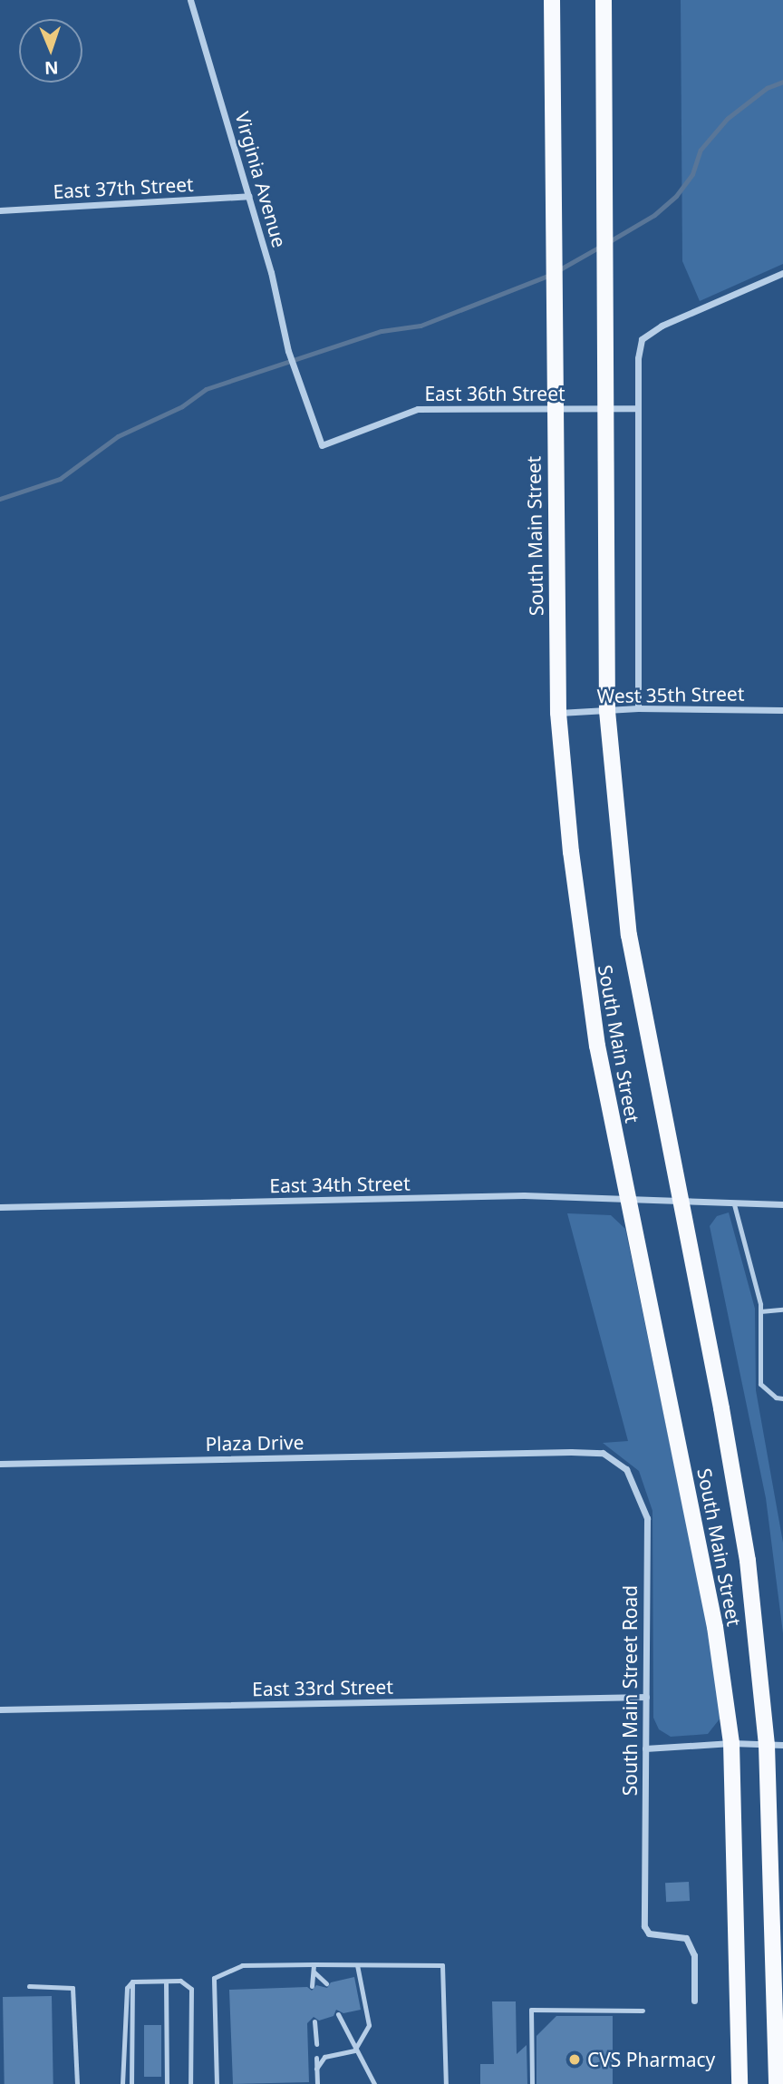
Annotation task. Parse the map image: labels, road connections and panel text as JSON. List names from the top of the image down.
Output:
{
  "streets": {
    "main road": ["South Main Street"],
    "street": [
      "Virginia Avenue",
      "East 37th Street",
      "East 36th Street",
      "West 35th Street",
      "East 34th Street",
      "Plaza Drive",
      "East 33rd Street",
      "South Main Street Road"
    ]
  },
  "crossings": [
    ["Virginia Avenue", "East 37th Street"],
    ["Virginia Avenue", "East 36th Street"],
    ["East 36th Street", "South Main Street"],
    ["South Main Street", "West 35th Street"],
    ["South Main Street", "East 34th Street"],
    ["Plaza Drive", "South Main Street Road"],
    ["East 33rd Street", "South Main Street Road"]
  ],
  "places": ["CVS Pharmacy"],
  "north": "bottom"
}
